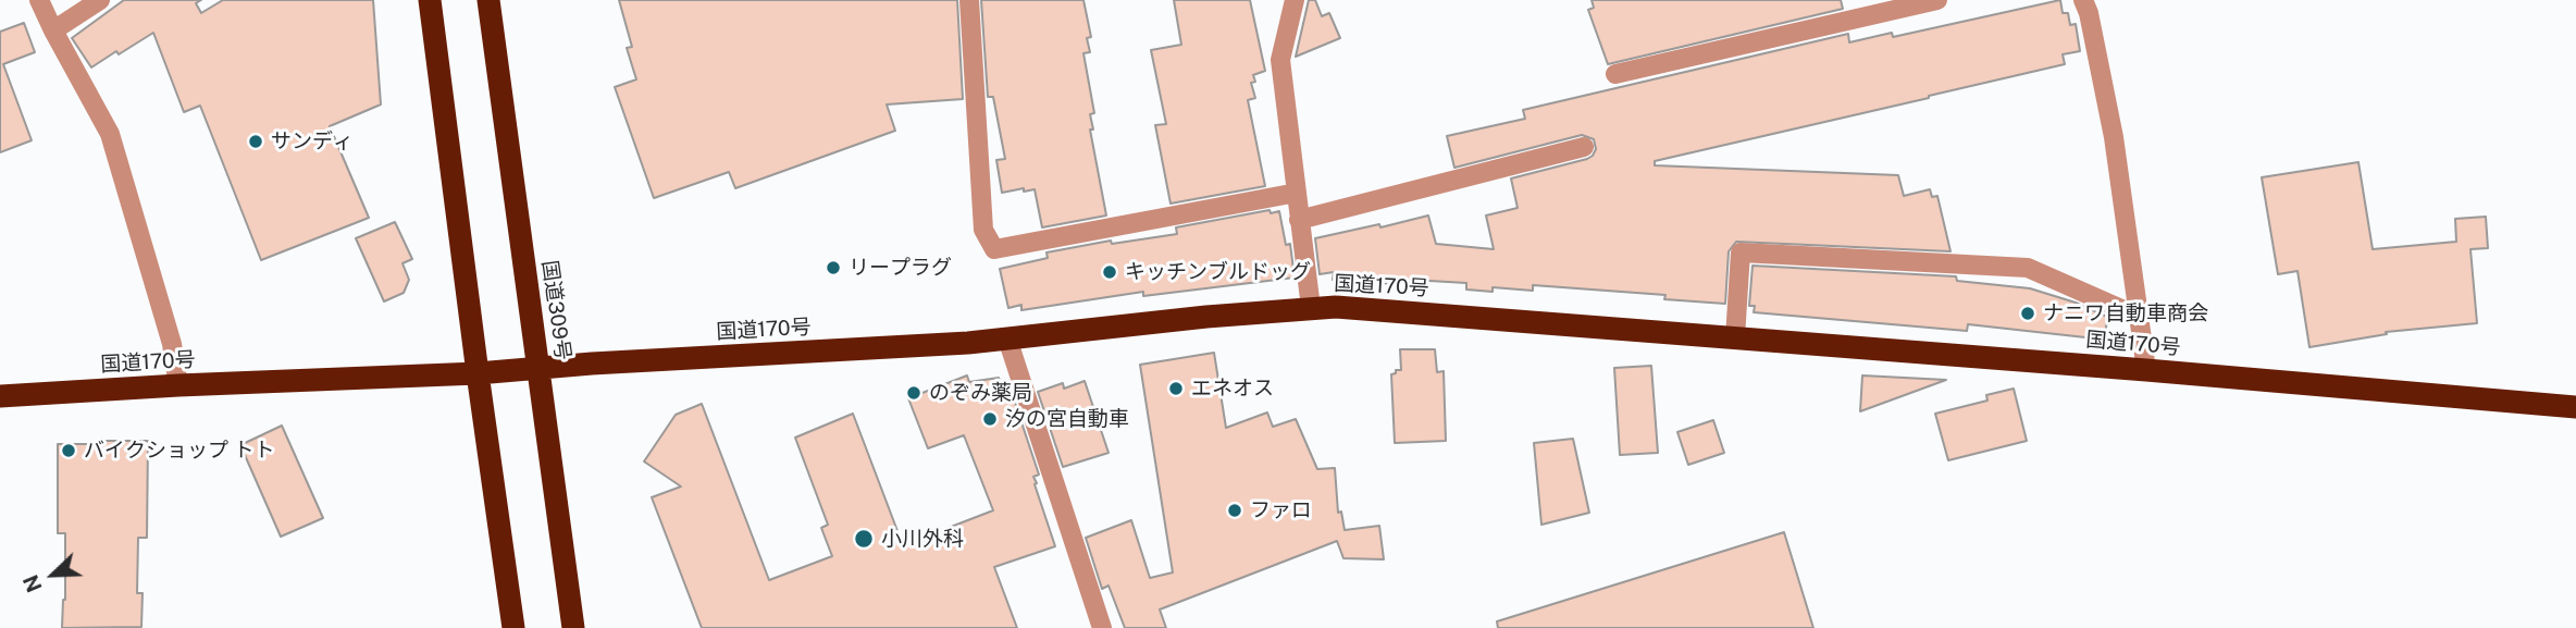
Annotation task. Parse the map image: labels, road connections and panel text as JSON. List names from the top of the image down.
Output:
{
  "streets": {
    "highway": ["国道170号", "国道309号"]
  },
  "crossings": [
    ["国道170号", "国道309号"]
  ],
  "places": [
    "サンディ",
    "リープラグ",
    "キッチンブルドッグ",
    "ナニワ自動車商会",
    "エネオス",
    "のぞみ薬局",
    "汐の宮自動車",
    "バイクショップ トト",
    "ファロ",
    "小川外科"
  ],
  "north": "bottom left"
}
